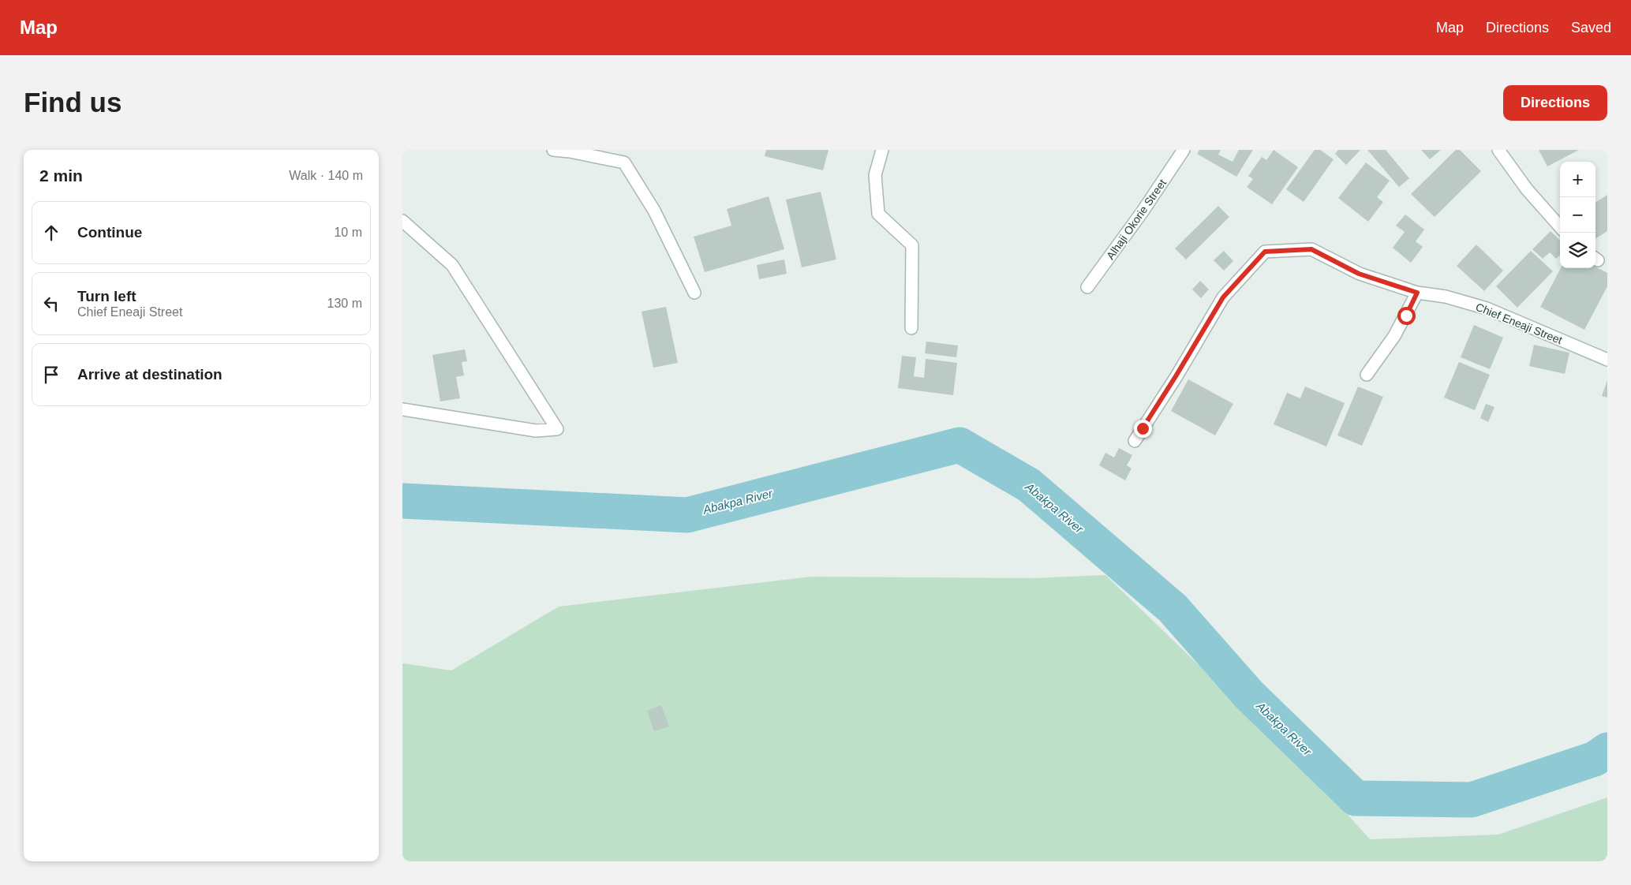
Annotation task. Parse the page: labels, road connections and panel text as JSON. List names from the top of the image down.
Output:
{
  "streets": {
    "street": ["Alhaji Okorie Street", "Chief Eneaji Street"]
  },
  "water": ["Abakpa River"],
  "page": {
    "header": "Map",
    "nav": ["Map", "Directions", "Saved"],
    "buttons": "Directions",
    "title": "Find us",
    "heading": ["2 min", "Walk · 140 m"],
    "map_buttons": ["+", "−"],
    "list": [
      ["Continue", "10 m"],
      ["Turn left", "Chief Eneaji Street", "130 m"],
      "Arrive at destination"
    ]
  }
}
